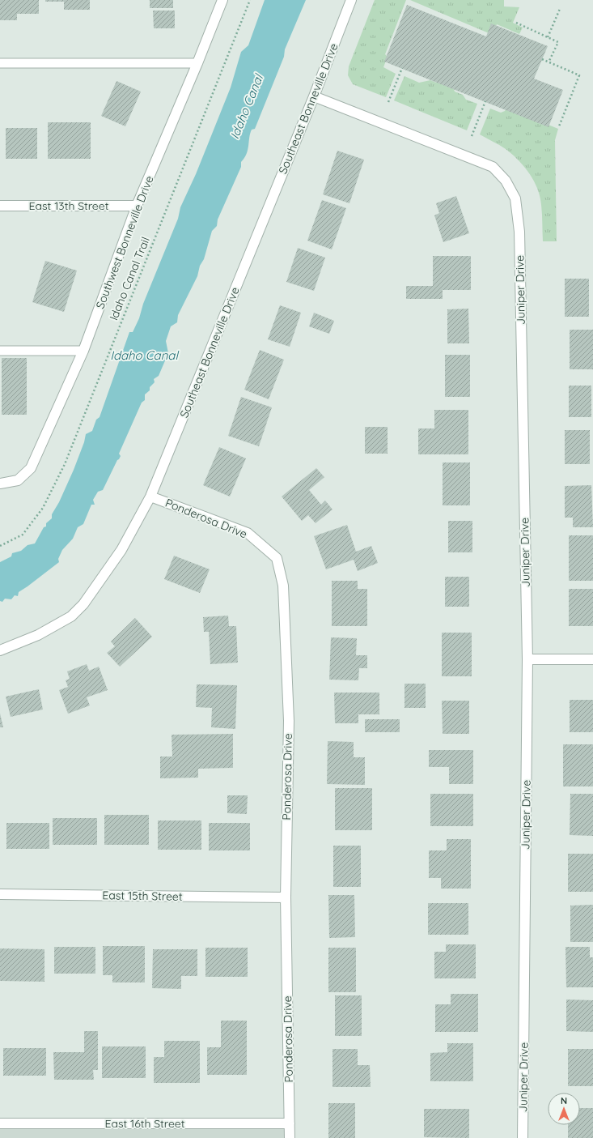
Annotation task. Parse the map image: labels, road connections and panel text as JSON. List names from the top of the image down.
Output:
{
  "streets": {
    "street": [
      "Southeast Bonneville Drive",
      "East 13th Street",
      "Southwest Bonneville Drive",
      "Juniper Drive",
      "Ponderosa Drive",
      "East 15th Street",
      "East 16th Street"
    ],
    "path": ["Idaho Canal Trail"]
  },
  "crossings": [
    ["Southeast Bonneville Drive", "Juniper Drive"],
    ["Southeast Bonneville Drive", "Ponderosa Drive"],
    ["East 13th Street", "Southwest Bonneville Drive"],
    ["Ponderosa Drive", "East 15th Street"],
    ["Ponderosa Drive", "East 16th Street"]
  ],
  "water": ["Idaho Canal"],
  "north": "top"
}
